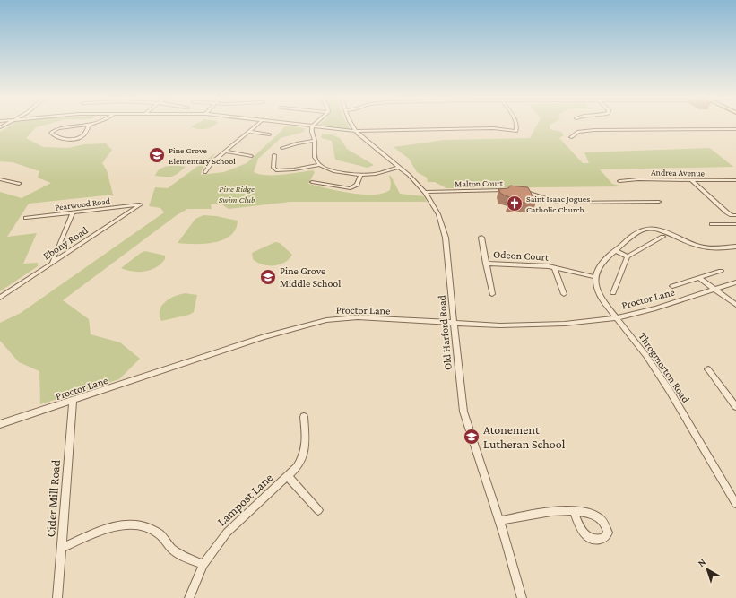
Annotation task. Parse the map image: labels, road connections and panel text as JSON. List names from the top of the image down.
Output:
{
  "streets": {
    "street": [
      "Andrea Avenue",
      "Malton Court",
      "Pearwood Road",
      "Ebony Road",
      "Odeon Court",
      "Proctor Lane",
      "Old Harford Road",
      "Throgmorton Road",
      "Cider Mill Road",
      "Lampost Lane"
    ]
  },
  "crossings": [
    ["Malton Court", "Old Harford Road"],
    ["Pearwood Road", "Ebony Road"],
    ["Odeon Court", "Throgmorton Road"],
    ["Proctor Lane", "Old Harford Road"],
    ["Proctor Lane", "Throgmorton Road"],
    ["Proctor Lane", "Cider Mill Road"]
  ],
  "parks": ["Pine Ridge Swim Club"],
  "places": {
    "school or university": ["Pine Grove Elementary School", "Pine Grove Middle School", "Atonement Lutheran School"],
    "church": ["Saint Isaac Jogues Catholic Church"]
  },
  "north": "top left"
}
